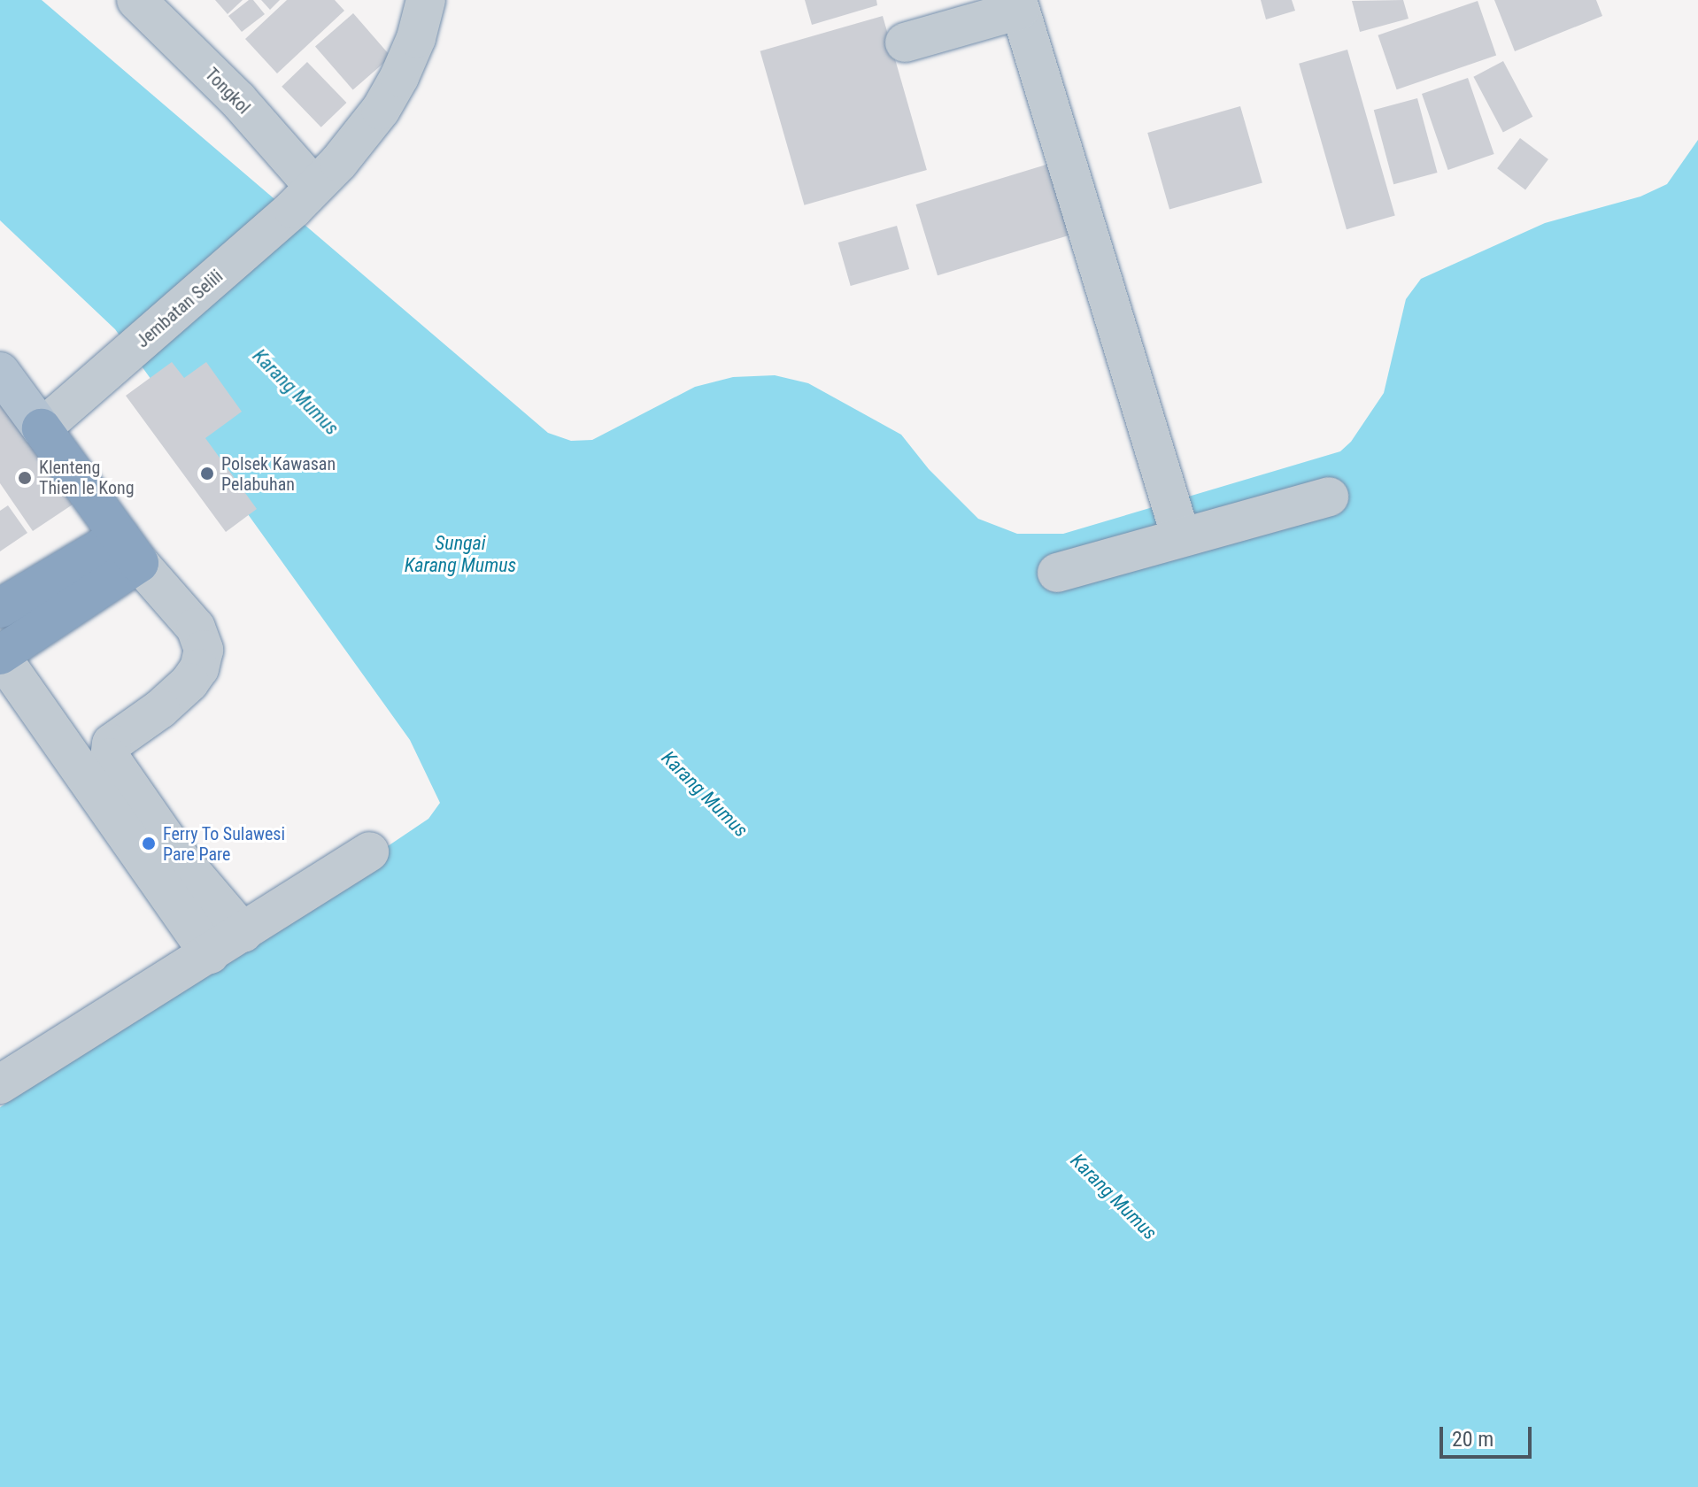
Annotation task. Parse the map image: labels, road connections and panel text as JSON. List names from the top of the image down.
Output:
{
  "streets": {
    "street": ["Tongkol", "Jembatan Selili"]
  },
  "crossings": [
    ["Tongkol", "Jembatan Selili"]
  ],
  "water": ["Karang Mumus", "Sungai Karang Mumus"],
  "places": ["Polsek Kawasan Pelabuhan", "Klenteng Thien Ie Kong", "Ferry To Sulawesi Pare Pare"],
  "scale_bar": "20 m"
}
